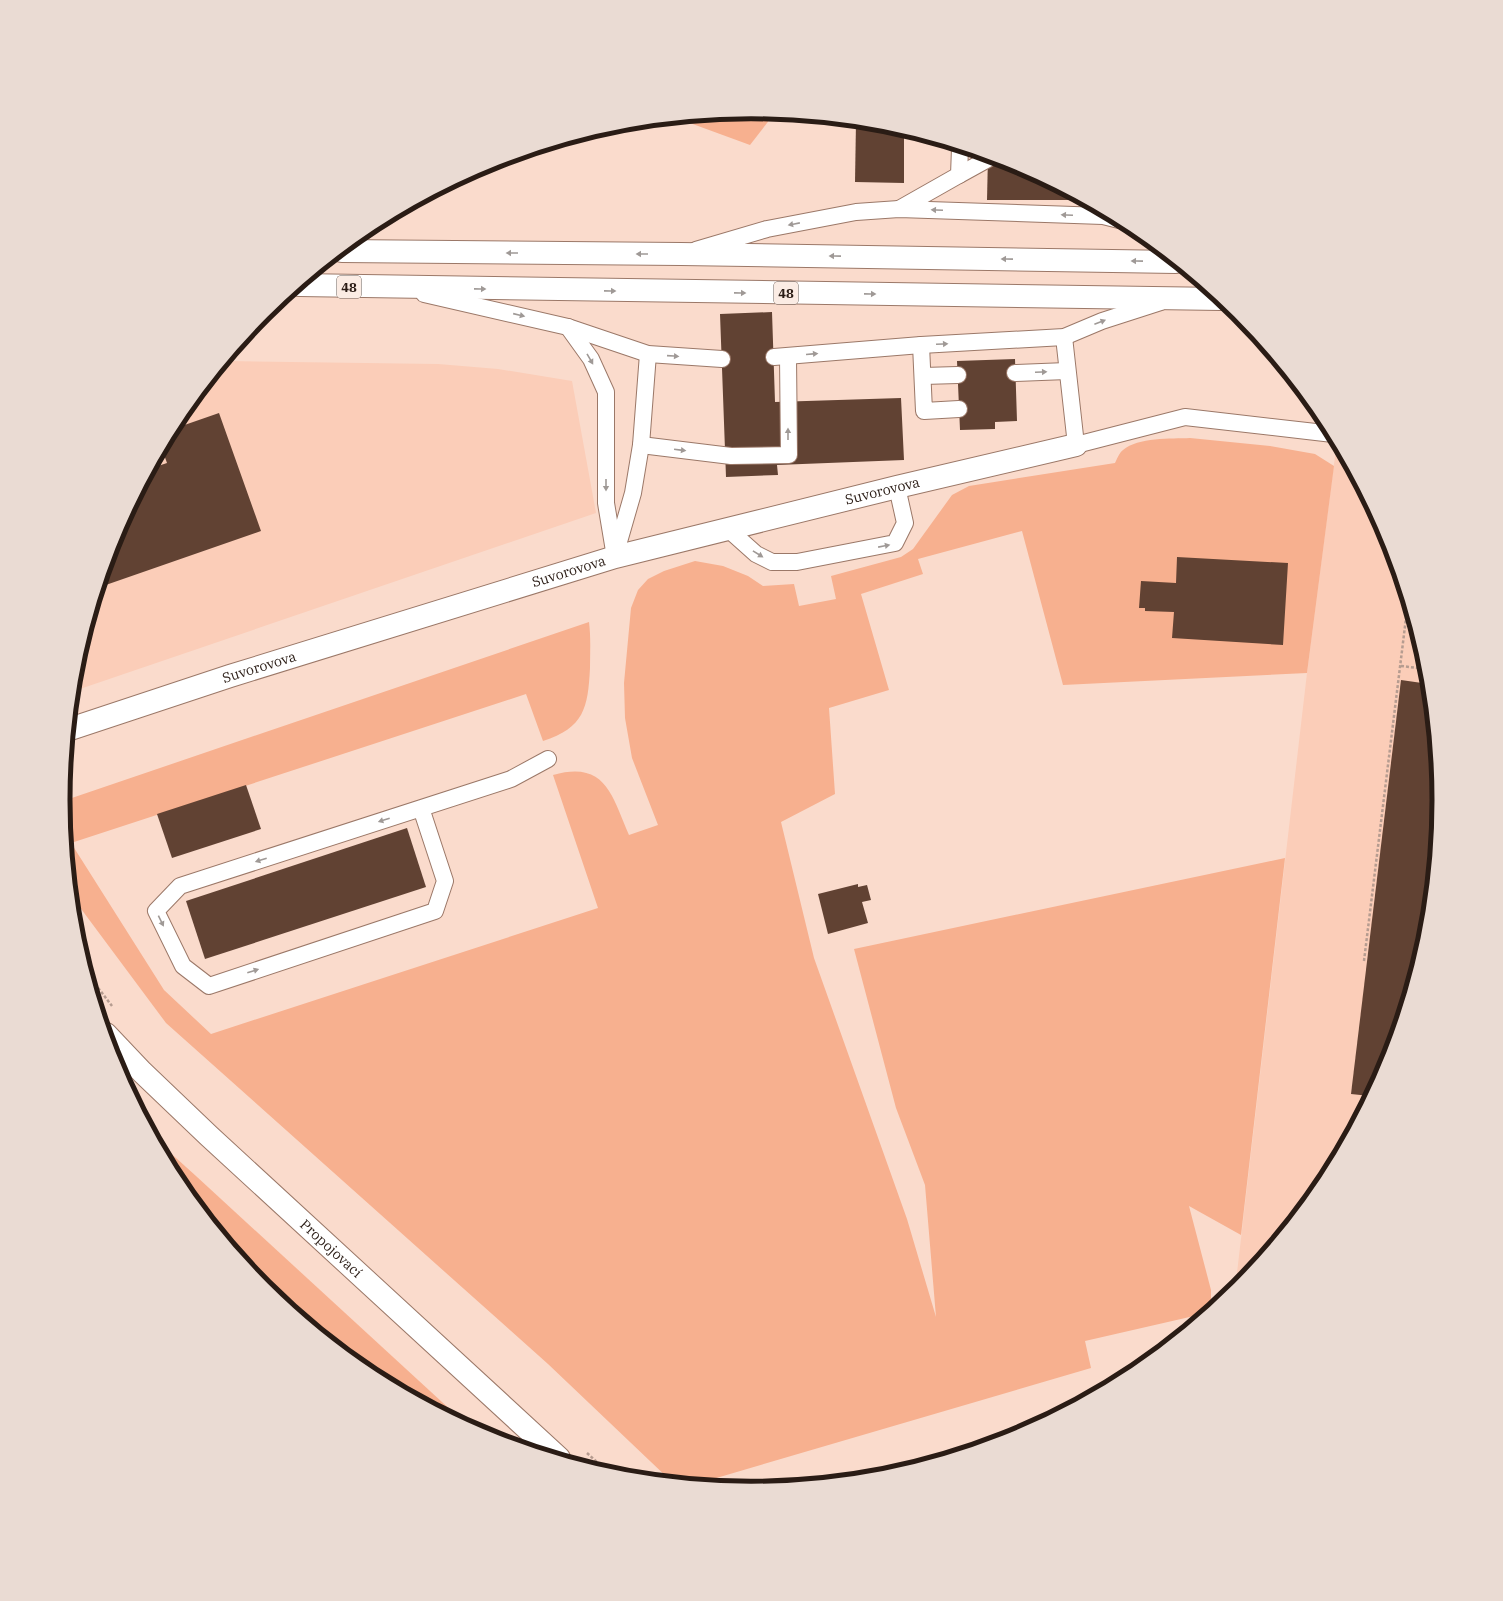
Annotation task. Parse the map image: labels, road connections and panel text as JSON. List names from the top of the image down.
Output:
{
  "streets": {
    "main road": ["48", "Suvorovova", "Propojovací"]
  }
}
